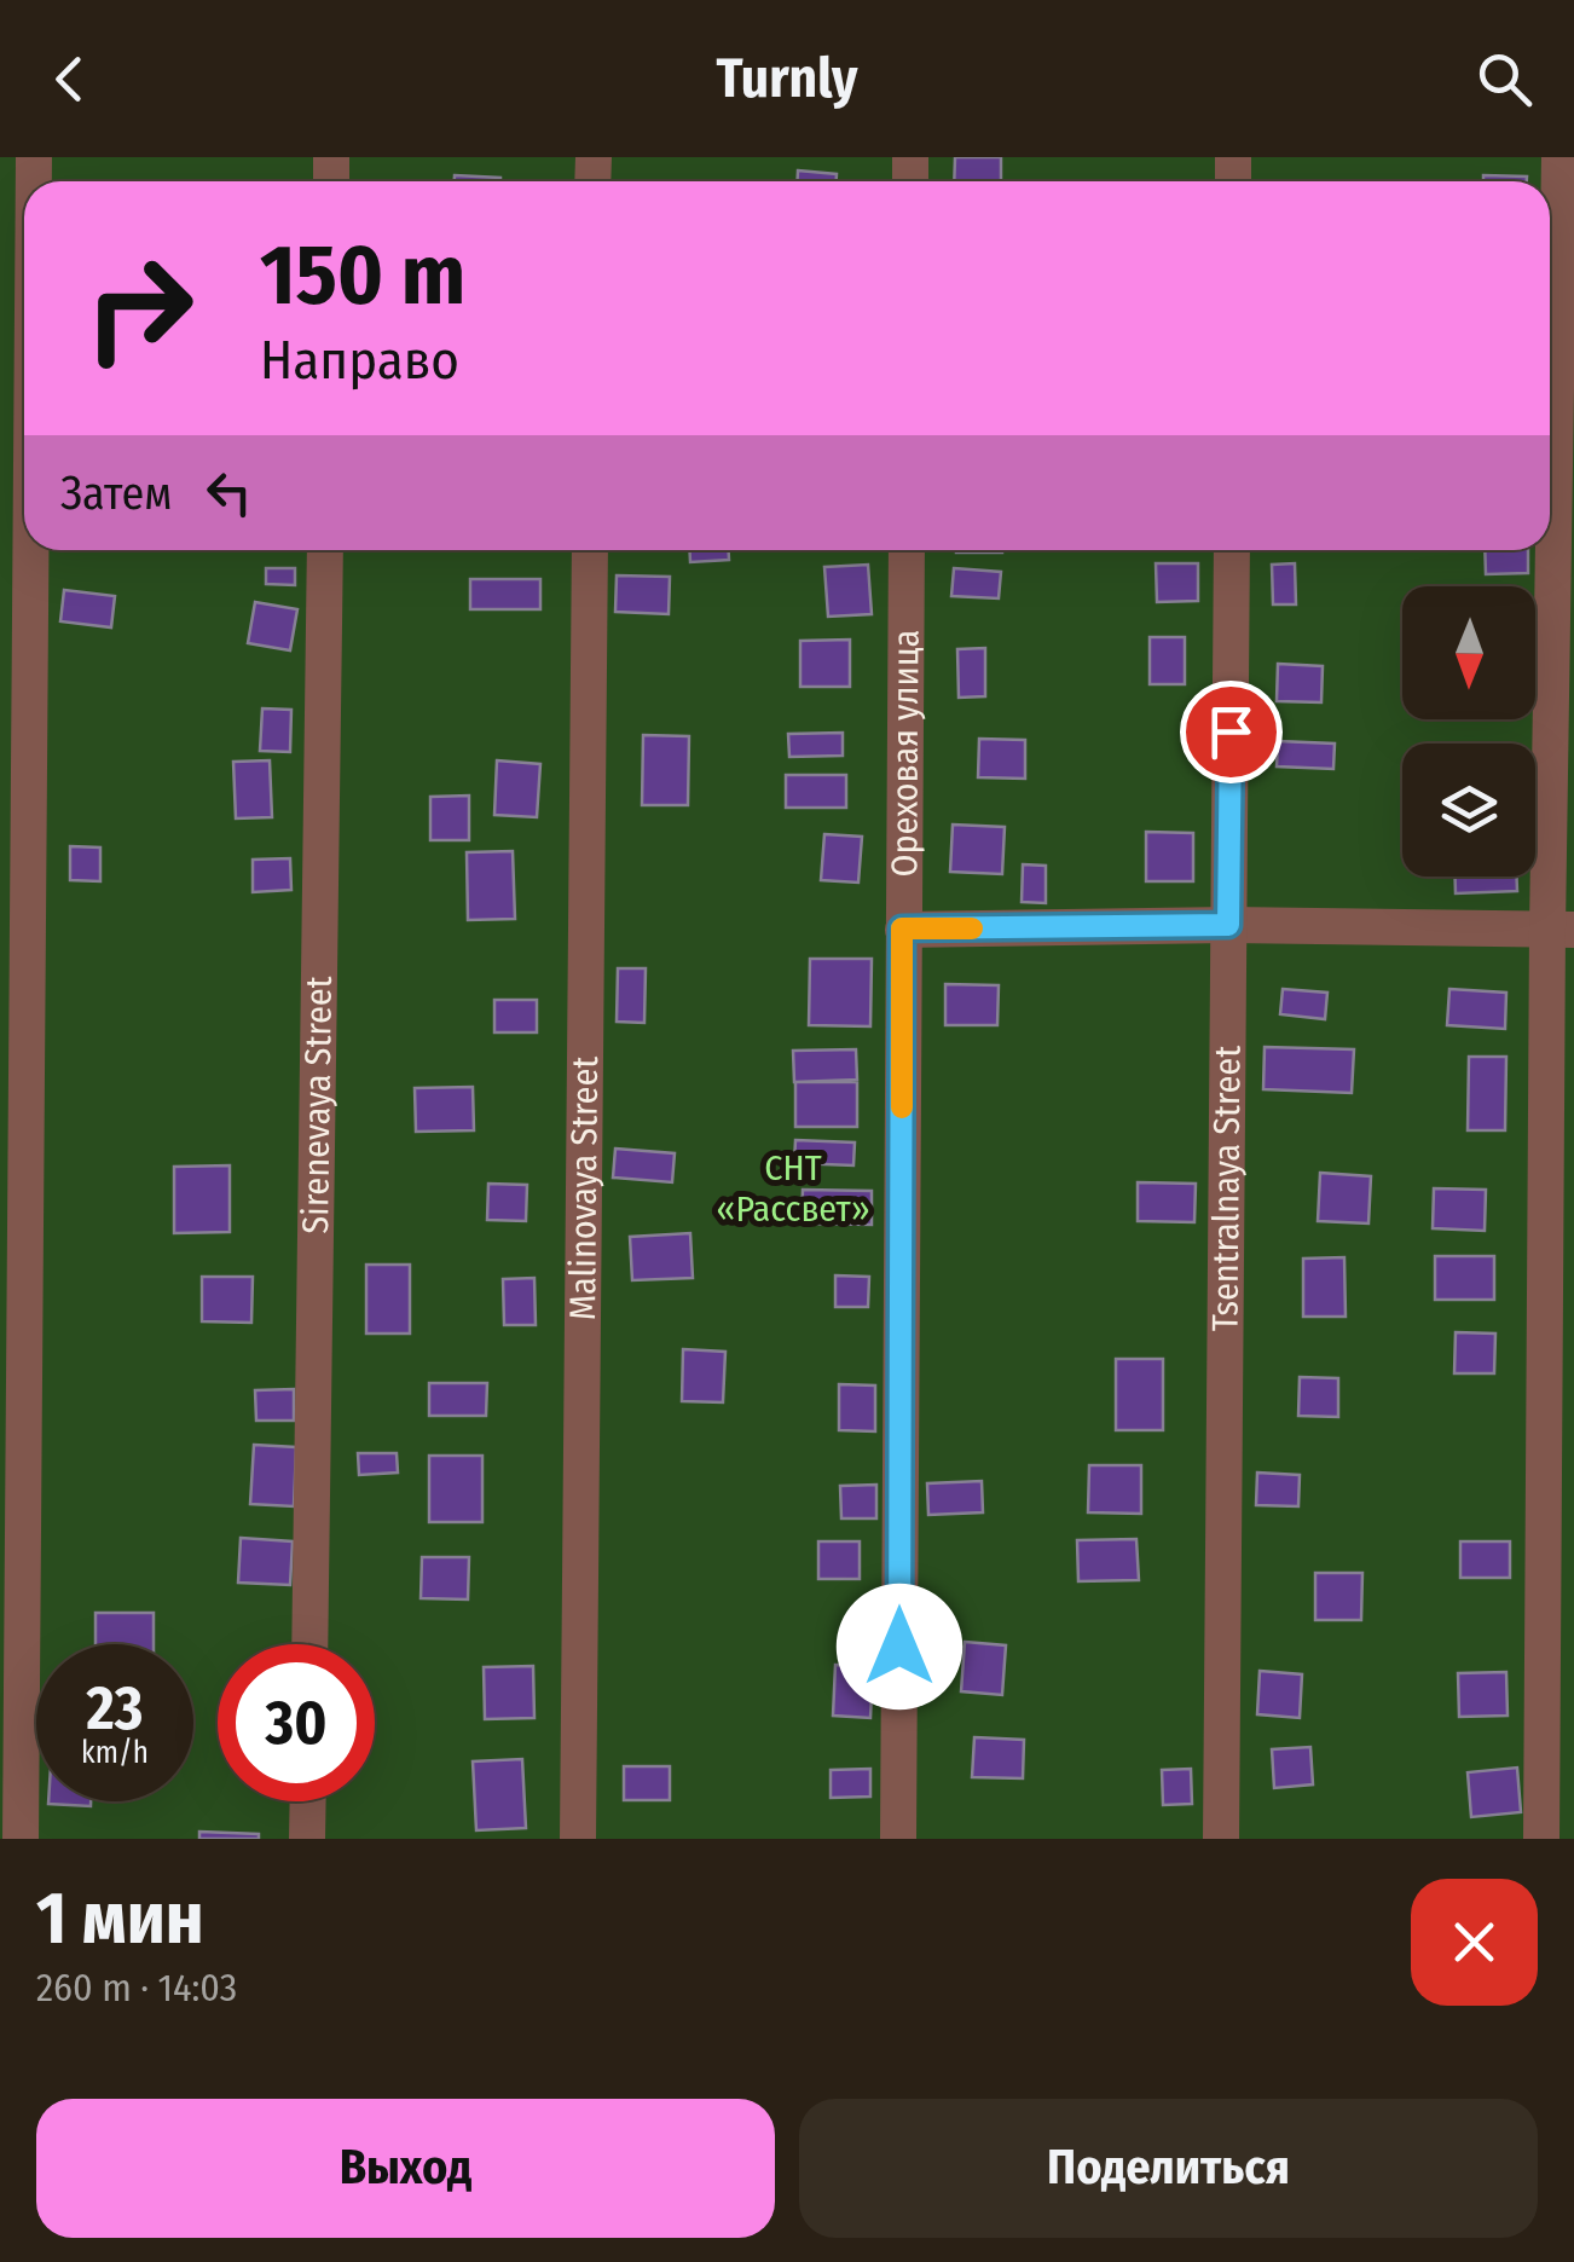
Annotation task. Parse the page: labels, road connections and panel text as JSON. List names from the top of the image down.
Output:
{
  "streets": {
    "street": [
      "Ореховая улица",
      "Sirenevaya Street",
      "Malinovaya Street",
      "Tsentralnaya Street"
    ]
  },
  "parks": ["СНТ «Рассвет»"],
  "north": "bottom",
  "page": {
    "header": "Turnly",
    "turn": ["150 m", "Направо"],
    "then": "Затем",
    "speed": "23 km/h",
    "limit": "30",
    "heading": ["1 мин", "260 m · 14:03"],
    "buttons": ["Выход", "Поделиться"]
  }
}
